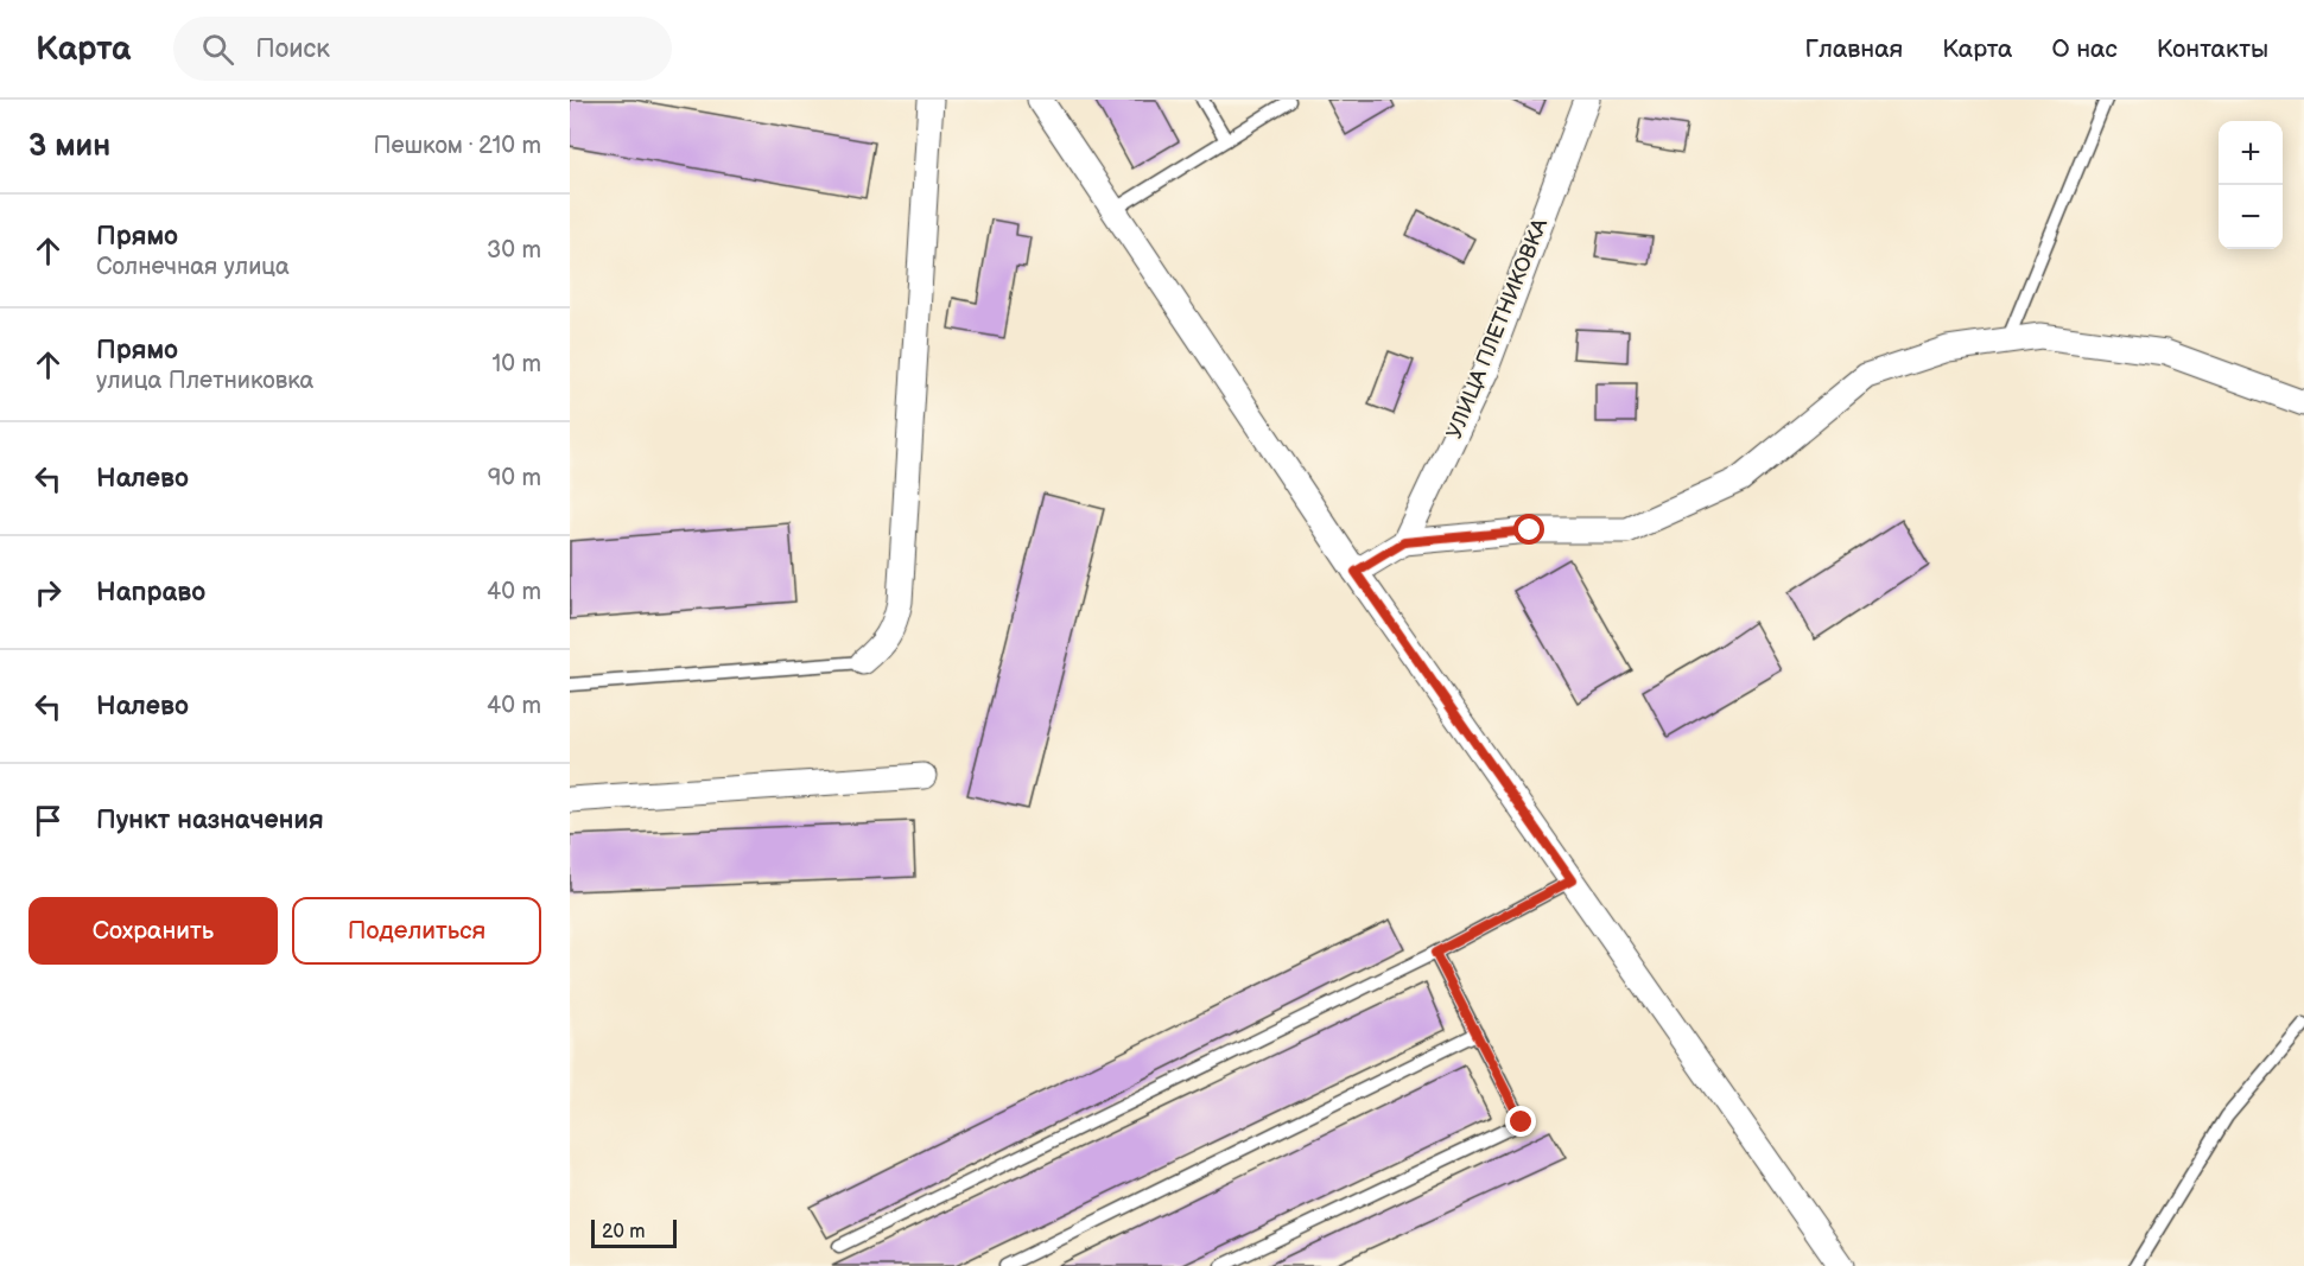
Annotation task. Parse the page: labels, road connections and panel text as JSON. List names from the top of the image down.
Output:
{
  "streets": {
    "street": ["УЛИЦА ПЛЕТНИКОВКА"]
  },
  "scale_bar": "20 m",
  "page": {
    "header": "Карта",
    "search": "Поиск",
    "nav": [
      "Главная",
      "Карта",
      "О нас",
      "Контакты"
    ],
    "heading": ["3 мин", "Пешком · 210 m"],
    "map_buttons": ["+", "−"],
    "list": [
      ["Прямо", "Солнечная улица", "30 m"],
      ["Прямо", "улица Плетниковка", "10 m"],
      ["Налево", "90 m"],
      ["Направо", "40 m"],
      ["Налево", "40 m"],
      "Пункт назначения"
    ],
    "buttons": ["Сохранить", "Поделиться"],
    "scale": "20 m"
  }
}
